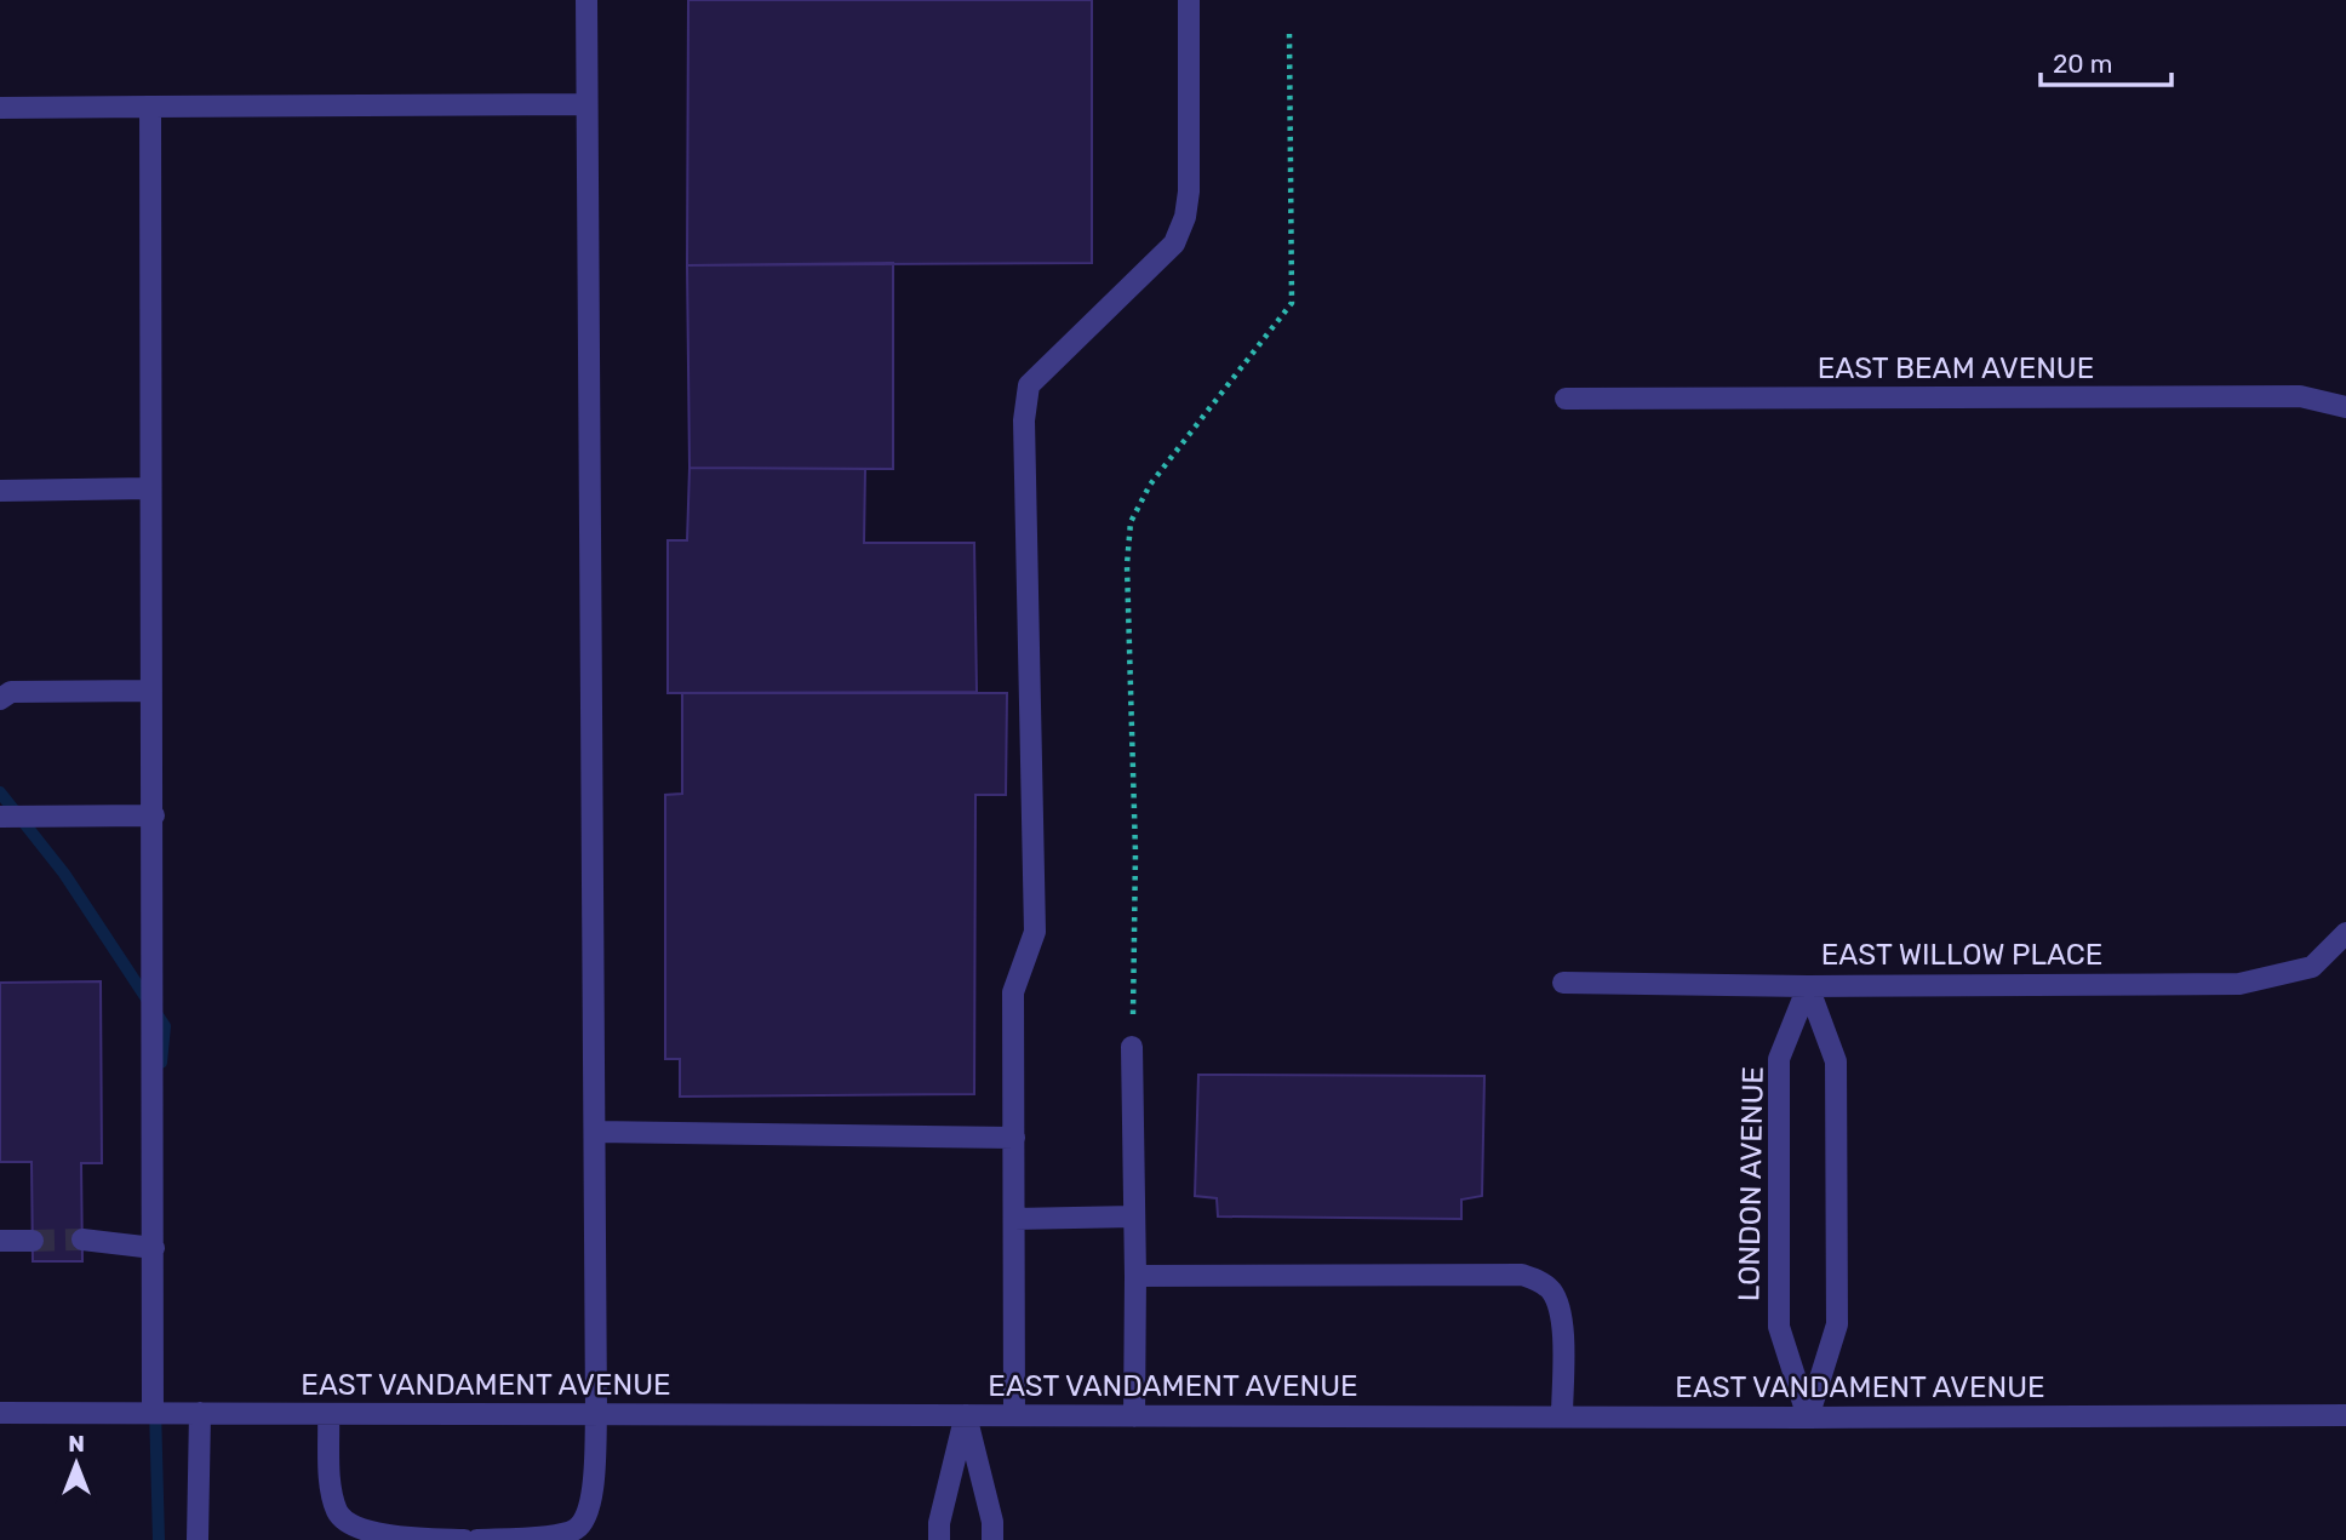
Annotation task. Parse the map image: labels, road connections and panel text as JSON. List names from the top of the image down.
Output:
{
  "streets": {
    "street": [
      "EAST BEAM AVENUE",
      "EAST WILLOW PLACE",
      "LONDON AVENUE",
      "EAST VANDAMENT AVENUE"
    ]
  },
  "crossings": [
    ["EAST WILLOW PLACE", "LONDON AVENUE"],
    ["LONDON AVENUE", "EAST VANDAMENT AVENUE"]
  ],
  "scale_bar": "20 m",
  "north": "top"
}
